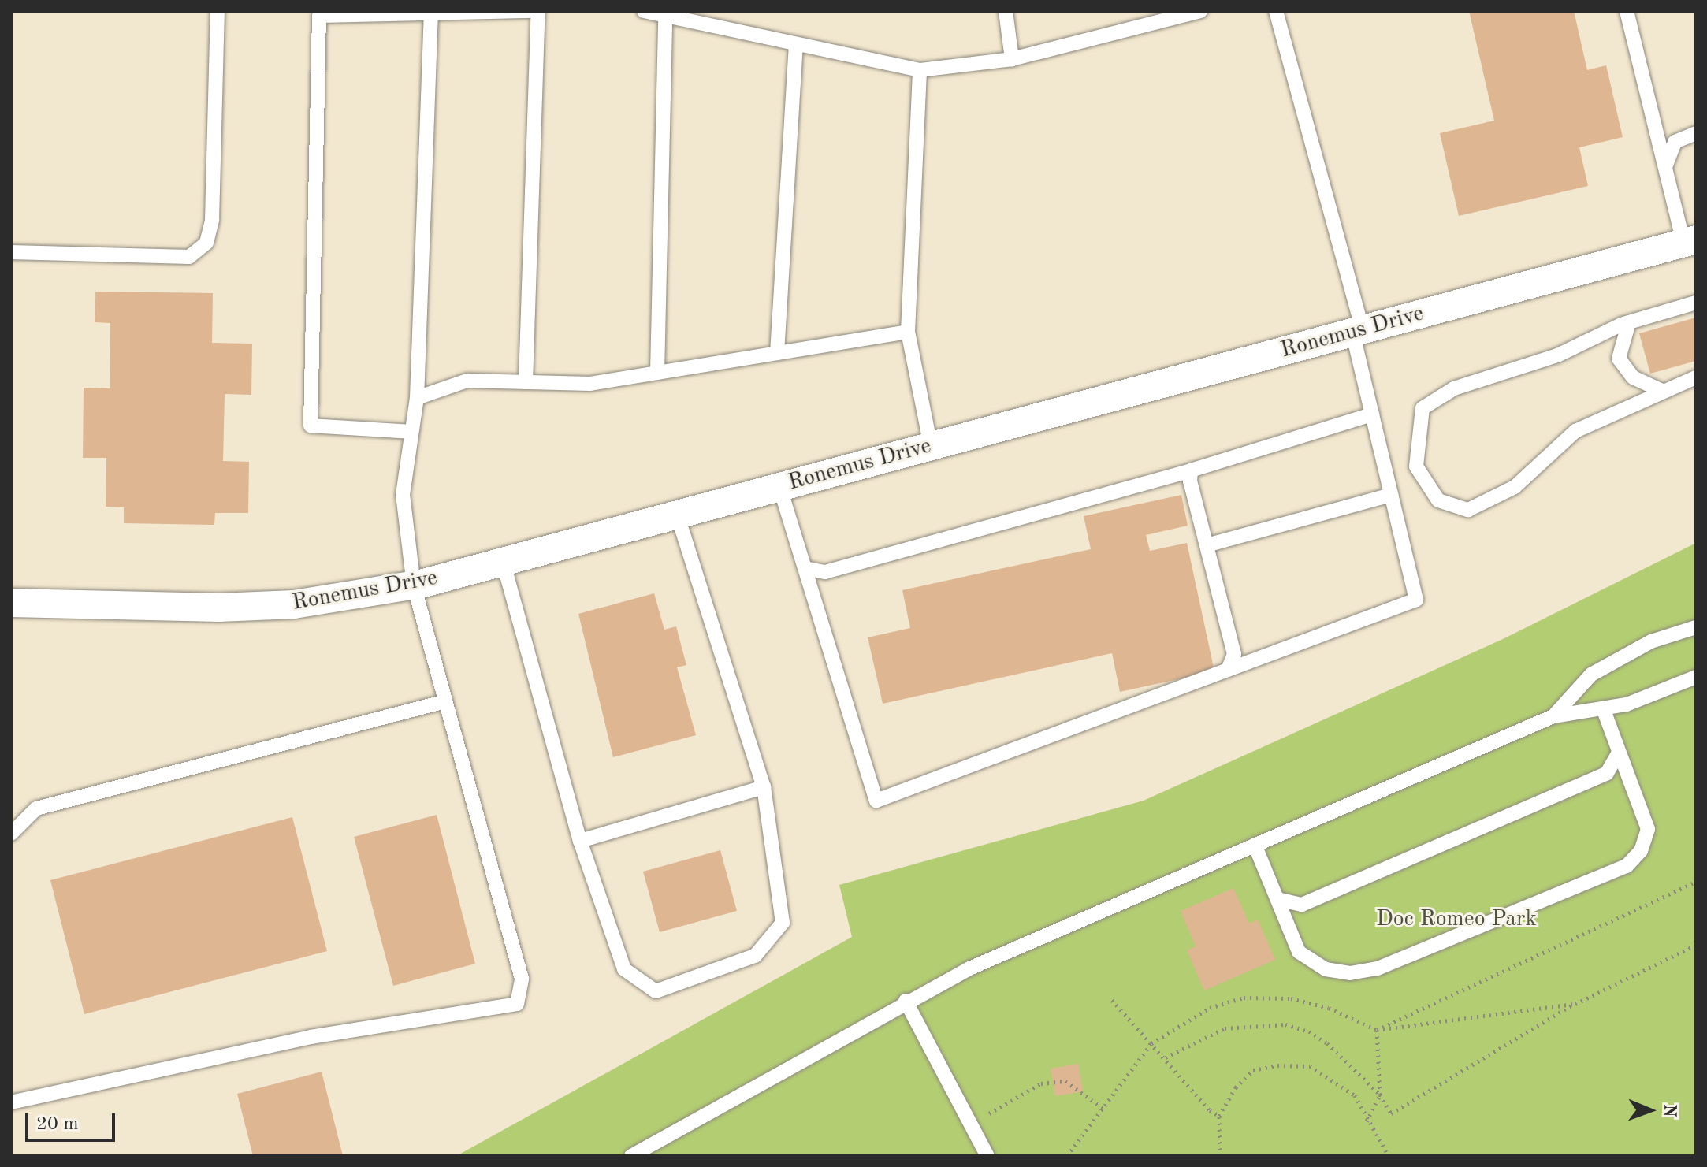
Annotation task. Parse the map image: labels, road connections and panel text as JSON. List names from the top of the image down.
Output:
{
  "streets": {
    "street": ["Ronemus Drive"]
  },
  "parks": ["Doc Romeo Park"],
  "scale_bar": "20 m",
  "north": "right"
}
